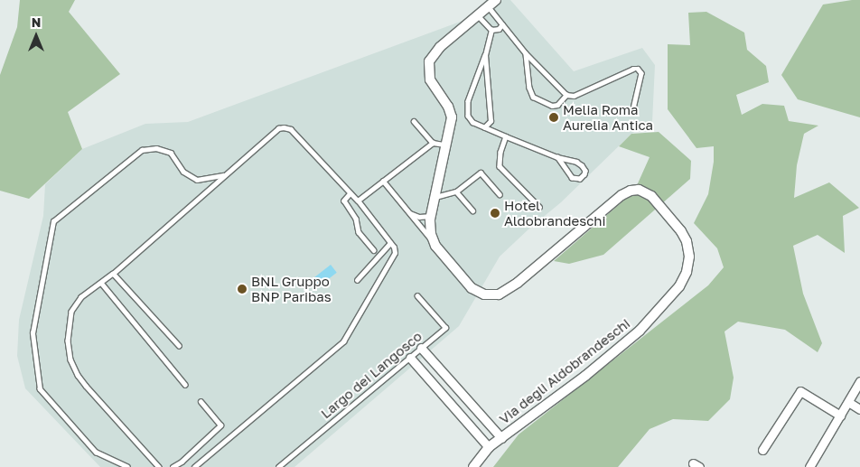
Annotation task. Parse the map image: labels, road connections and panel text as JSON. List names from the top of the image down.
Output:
{
  "streets": {
    "street": ["Via degli Aldobrandeschi"],
    "lane": ["Largo dei Langosco"]
  },
  "places": ["Melia Roma Aurelia Antica", "Hotel Aldobrandeschi", "BNL Gruppo BNP Paribas"],
  "north": "top"
}
